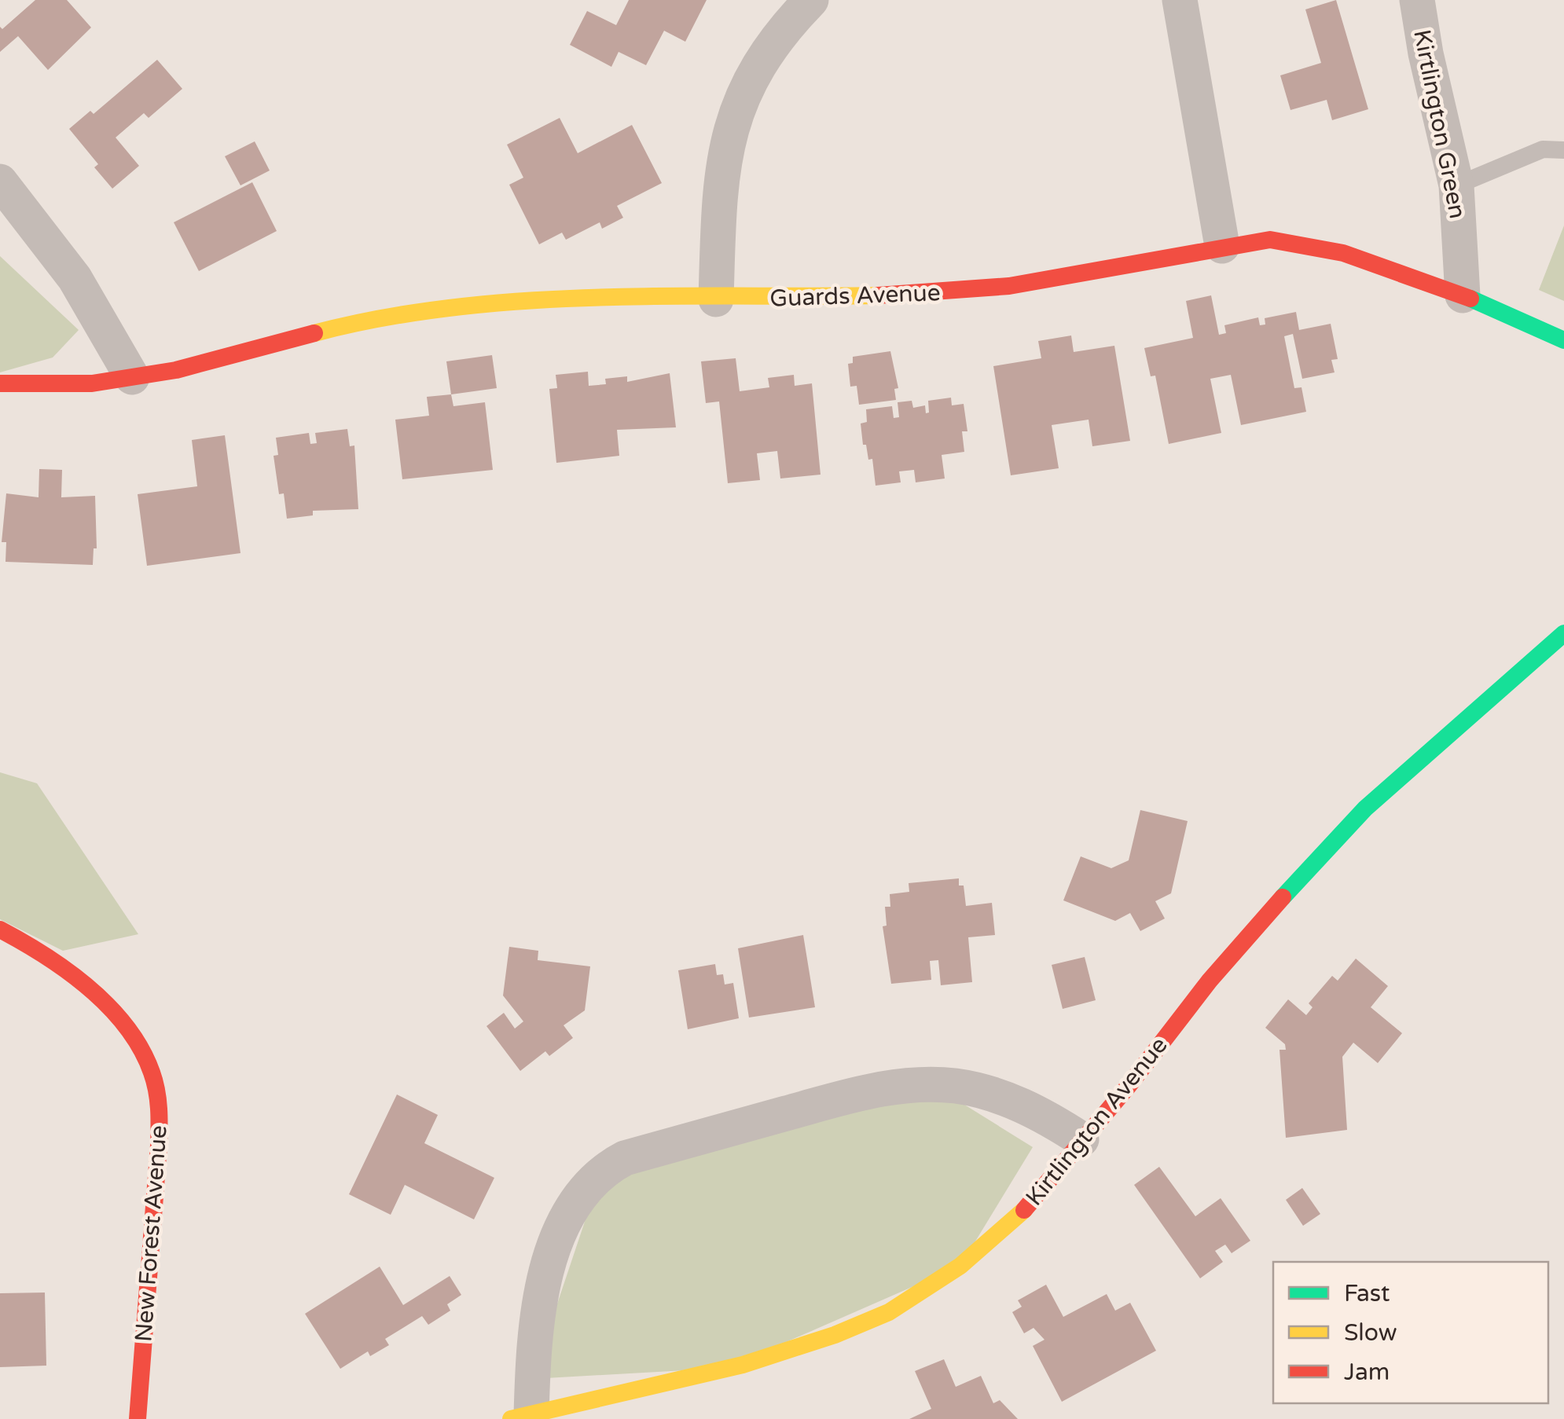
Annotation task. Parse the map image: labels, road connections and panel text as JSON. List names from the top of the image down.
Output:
{
  "streets": {
    "street": [
      "Kirtlington Green",
      "Guards Avenue",
      "Kirtlington Avenue",
      "New Forest Avenue"
    ]
  },
  "crossings": [
    ["Kirtlington Green", "Guards Avenue"]
  ],
  "legend": ["Fast", "Slow", "Jam"]
}
